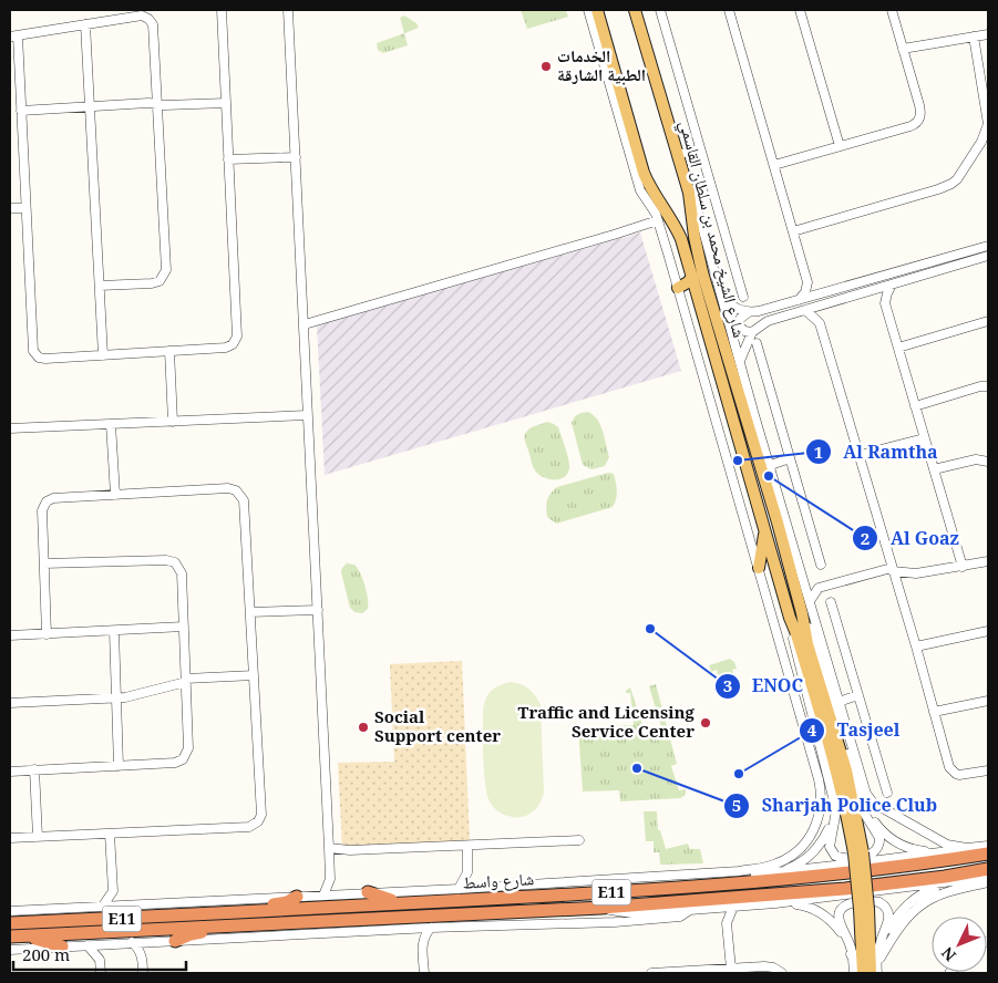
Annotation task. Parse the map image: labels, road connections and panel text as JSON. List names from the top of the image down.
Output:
{
  "streets": {
    "highway": ["شارع واسط", "E11"],
    "main road": ["شارع الشيخ محمد بن سلطان القاسمي"]
  },
  "places": [
    "الخدمات الطبية الشارقة",
    "Al Ramtha",
    "Al Goaz",
    "ENOC",
    "Traffic and Licensing Service Center",
    "Social Support center",
    "Sharjah Police Club",
    "Tasjeel"
  ],
  "scale_bar": "200 m",
  "north": "bottom left"
}
